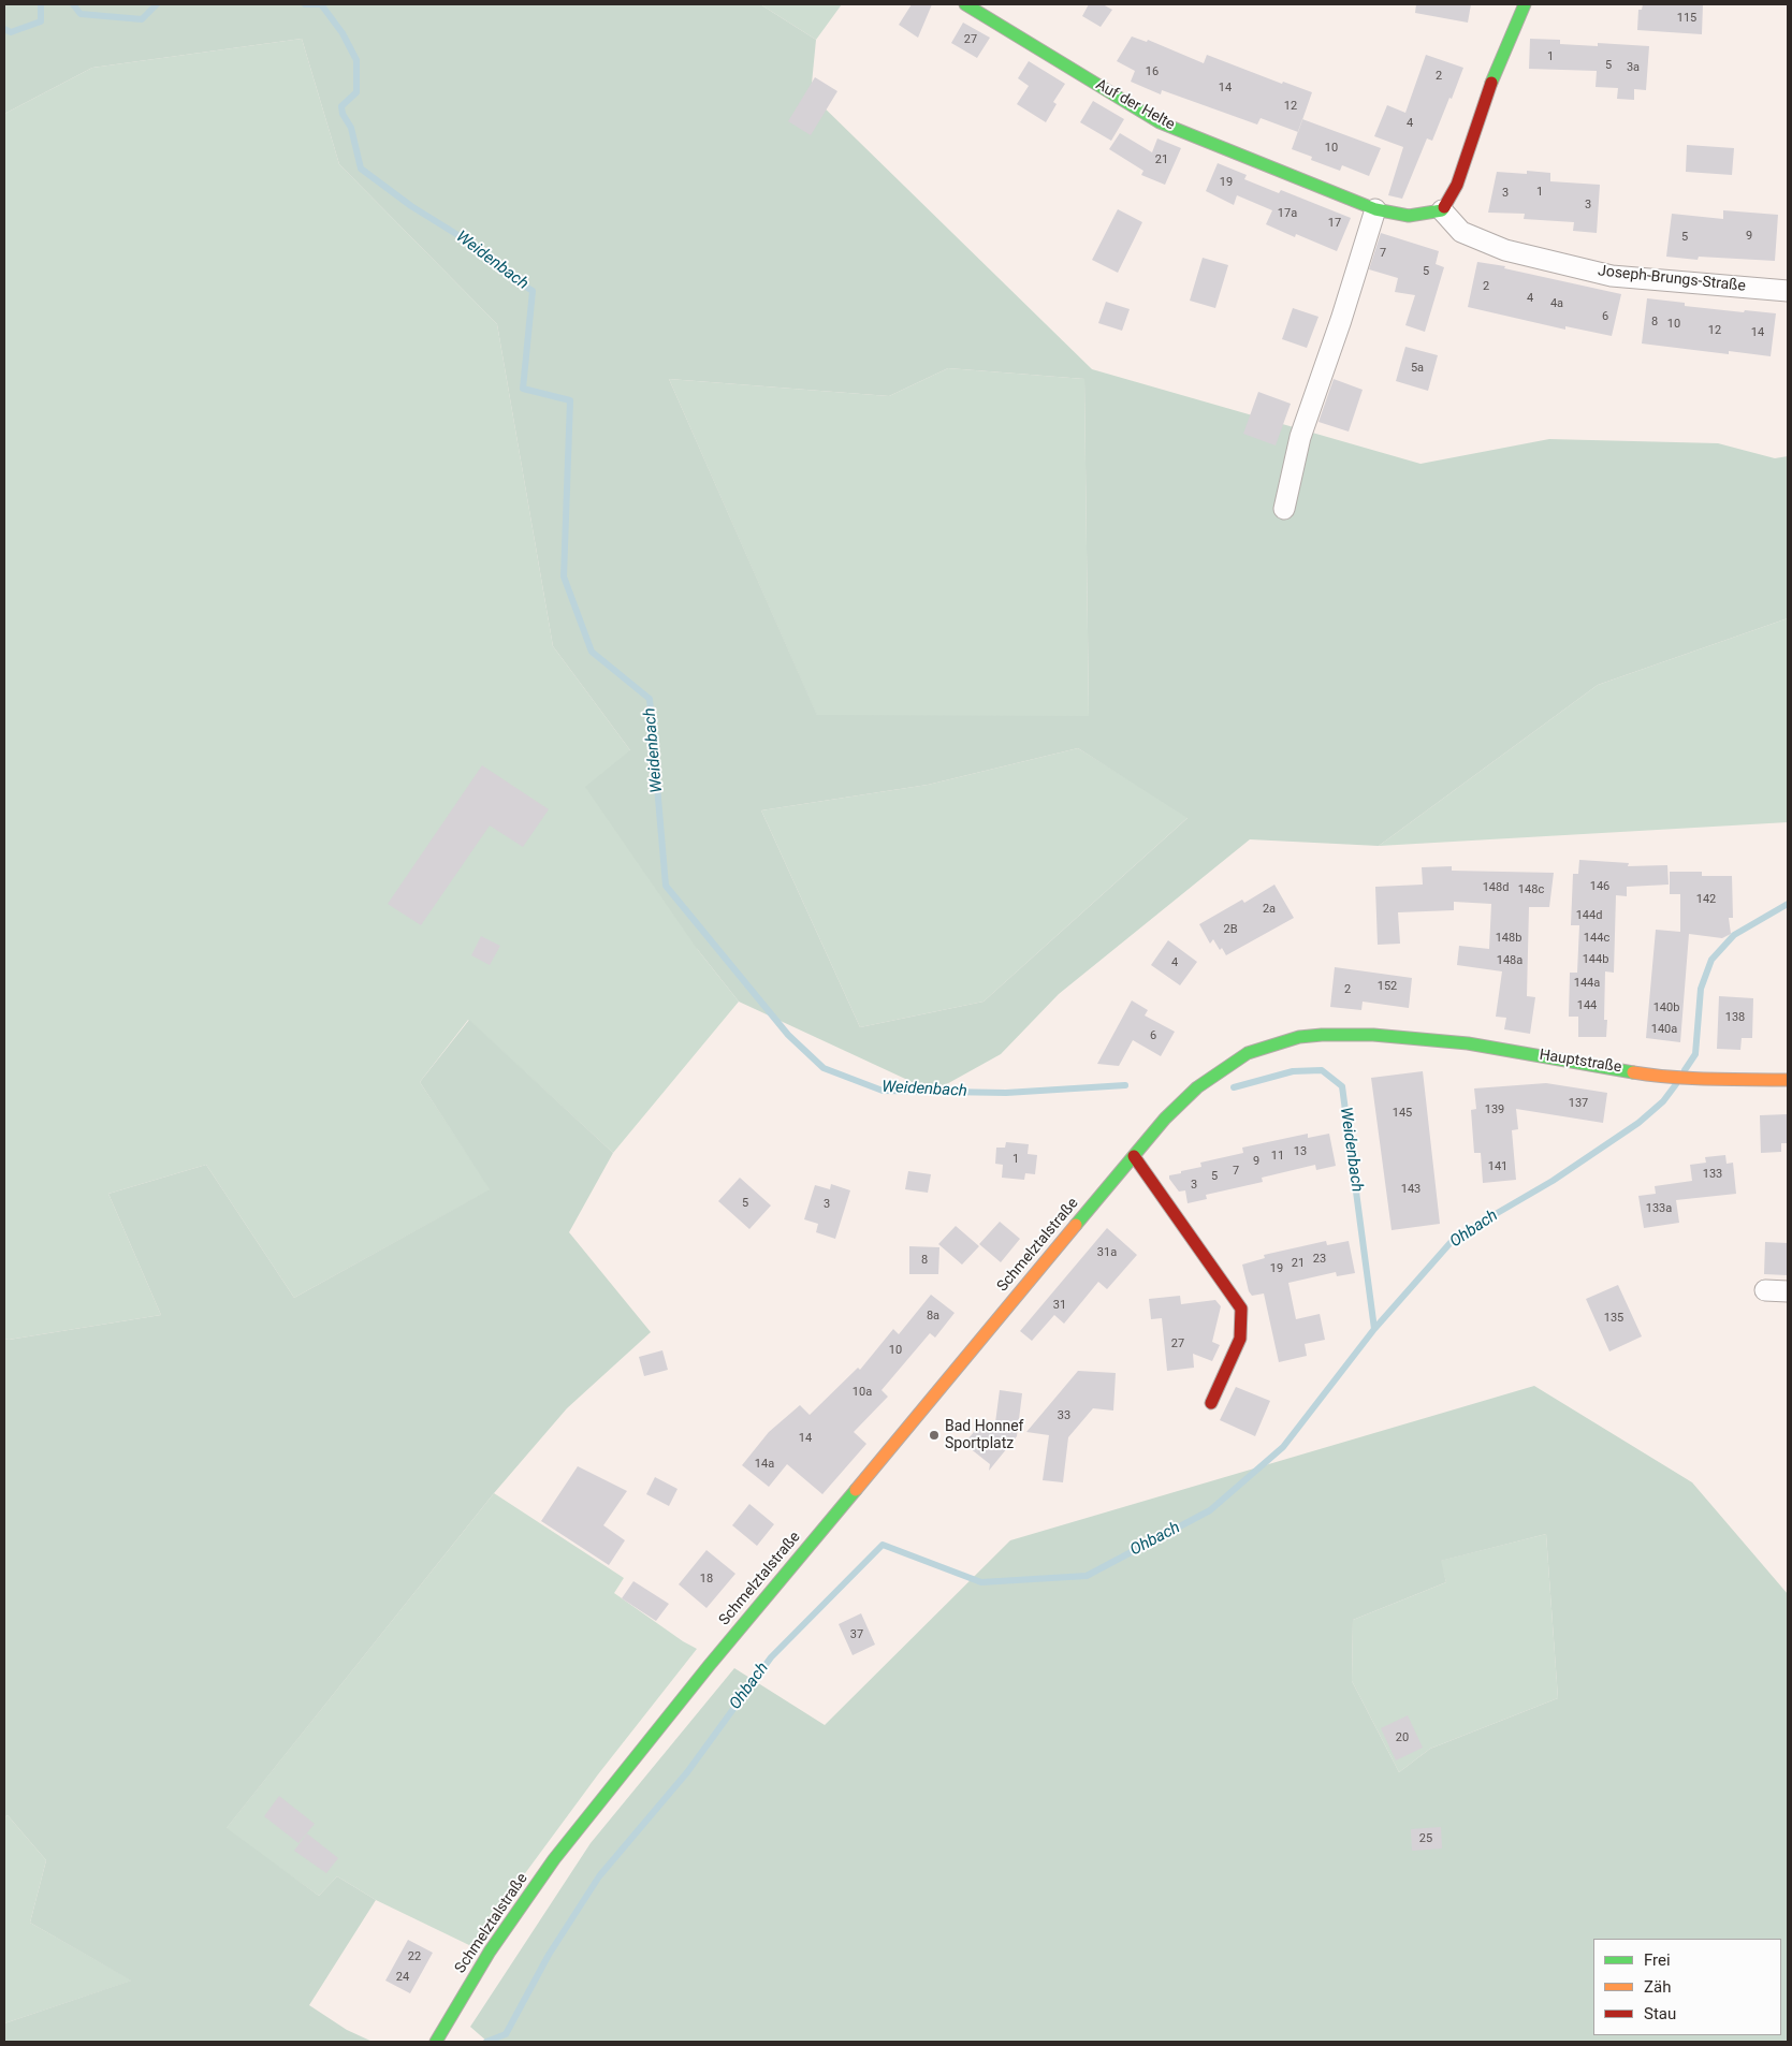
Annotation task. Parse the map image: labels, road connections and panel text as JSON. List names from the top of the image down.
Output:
{
  "streets": {
    "main road": ["Auf der Helte", "Hauptstraße", "Schmelztalstraße"],
    "street": ["Joseph-Brungs-Straße"]
  },
  "crossings": [
    ["Auf der Helte", "Joseph-Brungs-Straße"],
    ["Hauptstraße", "Schmelztalstraße"]
  ],
  "water": ["Weidenbach", "Ohbach"],
  "places": ["Bad Honnef Sportplatz"],
  "house_numbers": [
    "115",
    "27",
    "1",
    "5",
    "3a",
    "16",
    "2",
    "14",
    "12",
    "4",
    "10",
    "21",
    "19",
    "1",
    "3",
    "3",
    "17a",
    "17",
    "9",
    "5",
    "7",
    "5",
    "2",
    "4",
    "4a",
    "6",
    "8",
    "10",
    "12",
    "14",
    "5a",
    "146",
    "148d",
    "148c",
    "142",
    "2a",
    "144d",
    "2B",
    "148b",
    "144c",
    "144b",
    "148a",
    "4",
    "144a",
    "152",
    "2",
    "144",
    "140b",
    "138",
    "140a",
    "6",
    "137",
    "139",
    "145",
    "13",
    "11",
    "1",
    "9",
    "141",
    "7",
    "133",
    "5",
    "3",
    "143",
    "5",
    "3",
    "133a",
    "31a",
    "23",
    "8",
    "21",
    "19",
    "31",
    "8a",
    "135",
    "27",
    "10",
    "10a",
    "33",
    "14",
    "14a",
    "18",
    "37",
    "20",
    "25",
    "22",
    "24"
  ],
  "legend": ["Frei", "Zäh", "Stau"]
}
